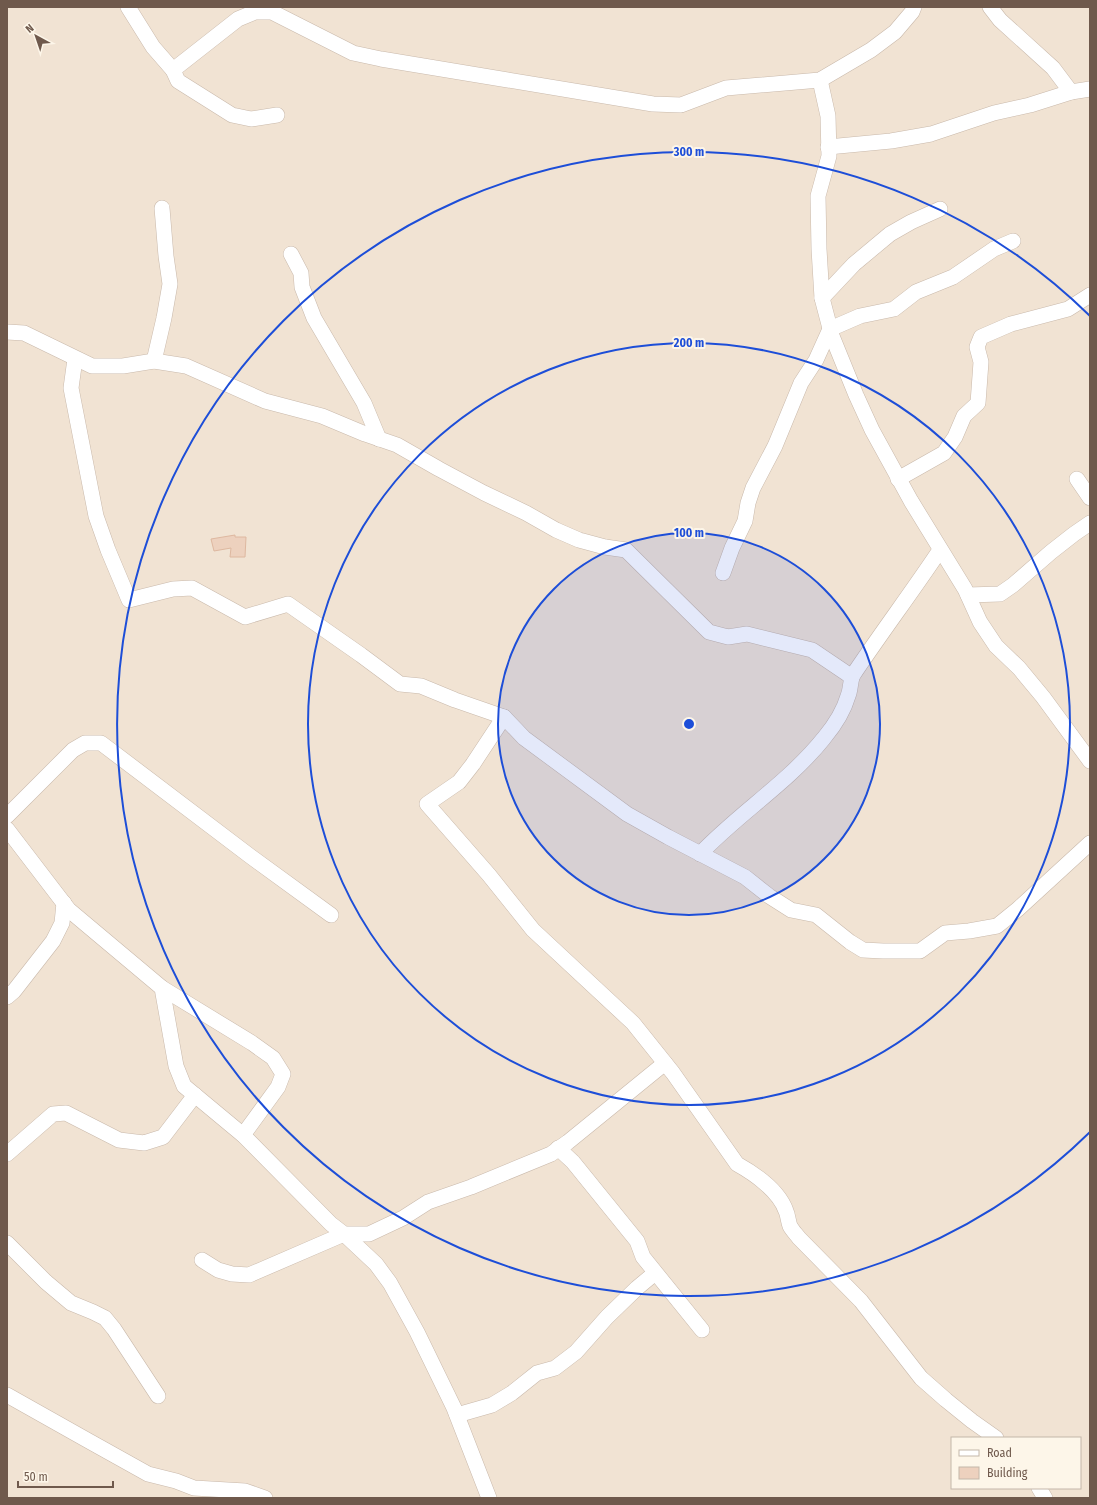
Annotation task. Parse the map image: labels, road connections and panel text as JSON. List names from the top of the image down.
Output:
{
  "legend": ["Road", "Building"],
  "scale_bar": "50 m",
  "north": "top left",
  "rings": ["300 m", "200 m", "100 m"]
}
